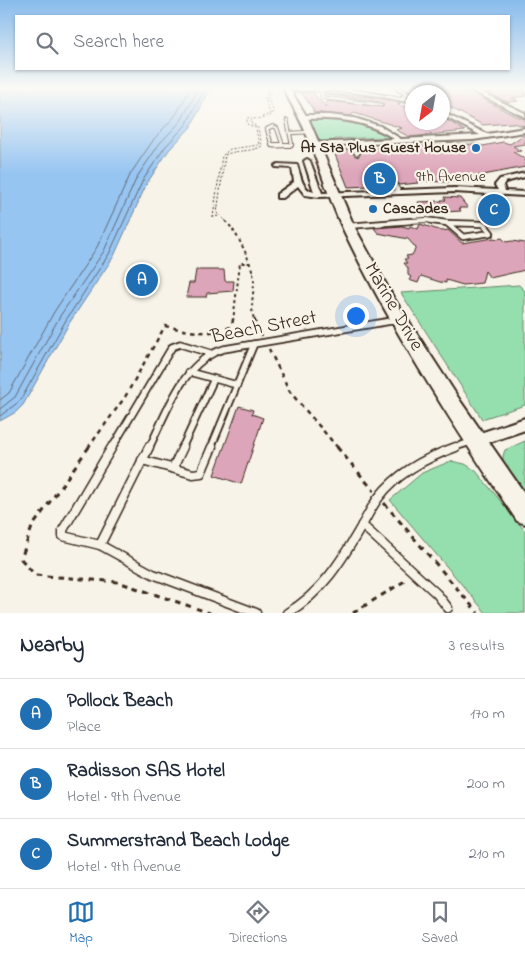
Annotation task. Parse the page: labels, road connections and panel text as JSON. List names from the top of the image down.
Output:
{
  "streets": {
    "main road": ["Marine Drive"],
    "street": ["9th Avenue"],
    "lane": ["Beach Street"]
  },
  "crossings": [
    ["9th Avenue", "Marine Drive"],
    ["Marine Drive", "Beach Street"]
  ],
  "places": ["At Sta Plus Guest House", "Cascades"],
  "north": "bottom left",
  "page": {
    "search": "Search here",
    "pins": ["B", "C", "A"],
    "heading": ["Nearby", "3 results"],
    "list": [
      {
        "mark": "A",
        "name": "Pollock Beach",
        "note": "Place",
        "value": "170 m"
      },
      {
        "mark": "B",
        "name": "Radisson SAS Hotel",
        "note": "Hotel · 9th Avenue",
        "value": "200 m"
      },
      {
        "mark": "C",
        "name": "Summerstrand Beach Lodge",
        "note": "Hotel · 9th Avenue",
        "value": "210 m"
      }
    ],
    "nav": ["Map", "Directions", "Saved"]
  }
}
